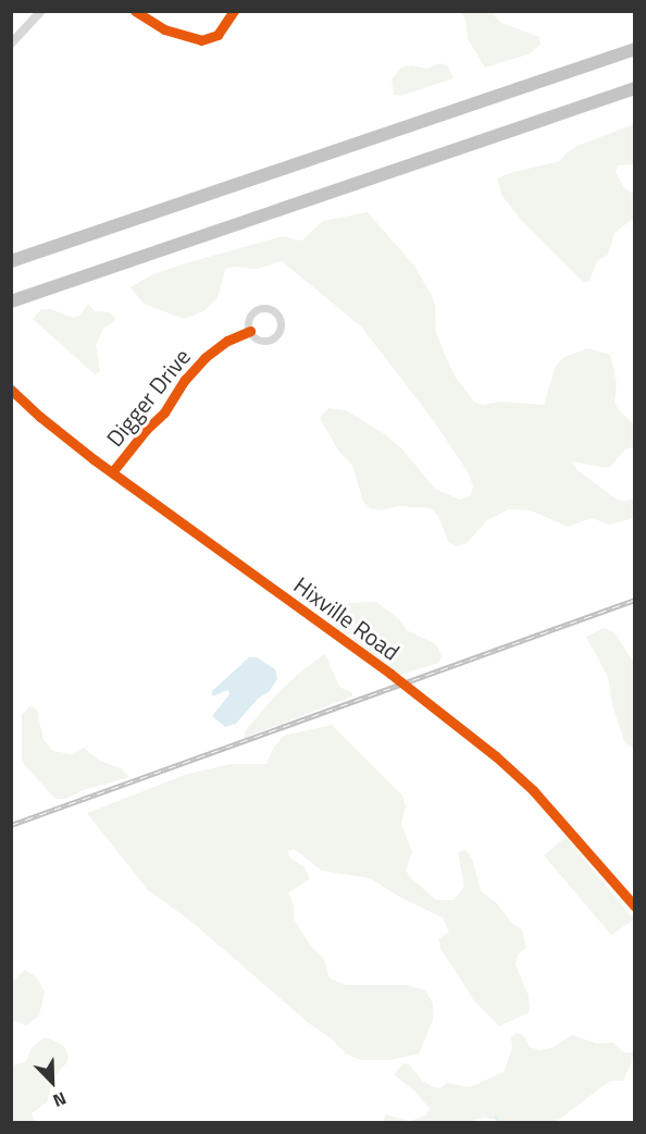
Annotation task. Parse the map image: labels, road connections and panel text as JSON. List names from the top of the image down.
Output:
{
  "streets": {
    "street": ["Digger Drive", "Hixville Road"]
  },
  "crossings": [
    ["Digger Drive", "Hixville Road"]
  ],
  "north": "bottom right"
}
